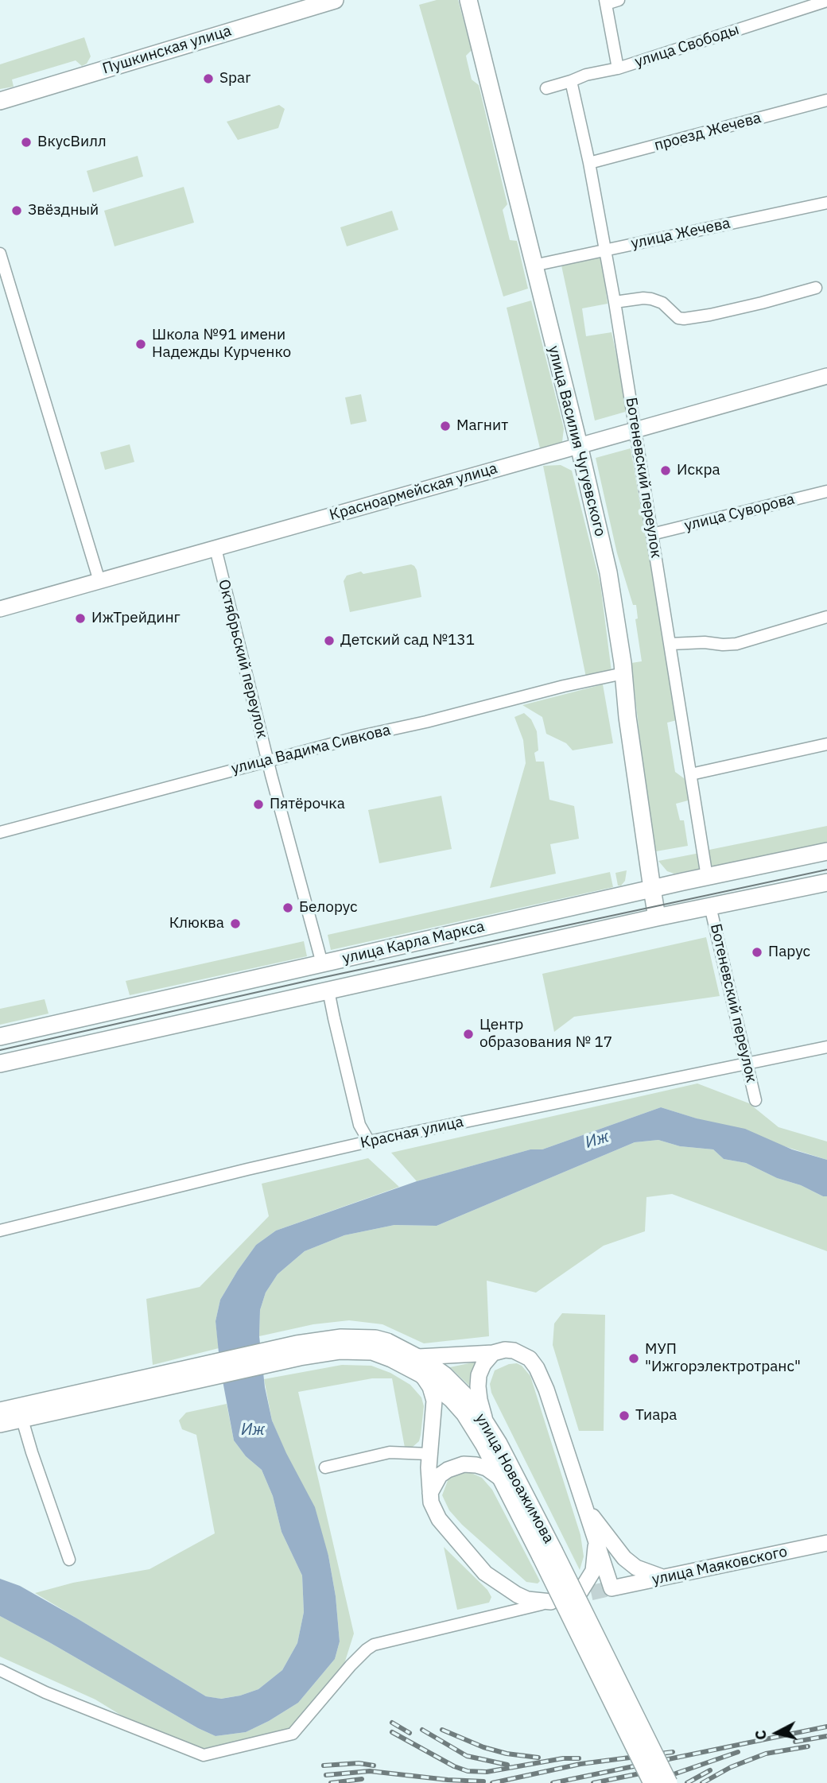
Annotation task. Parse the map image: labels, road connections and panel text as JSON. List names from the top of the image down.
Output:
{
  "streets": {
    "main road": [
      "Пушкинская улица",
      "улица Василия Чугуевского",
      "Красноармейская улица",
      "улица Карла Маркса",
      "улица Новоажимова",
      "улица Маяковского"
    ],
    "street": [
      "улица Свободы",
      "проезд Жечева",
      "улица Жечева",
      "Ботеневский переулок",
      "улица Суворова",
      "Октябрьский переулок",
      "улица Вадима Сивкова",
      "Красная улица"
    ]
  },
  "crossings": [
    ["улица Свободы", "Ботеневский переулок"],
    ["проезд Жечева", "Ботеневский переулок"],
    ["улица Жечева", "улица Василия Чугуевского"],
    ["улица Жечева", "Ботеневский переулок"],
    ["улица Василия Чугуевского", "Красноармейская улица"],
    ["улица Василия Чугуевского", "улица Вадима Сивкова"],
    ["улица Василия Чугуевского", "улица Карла Маркса"],
    ["Ботеневский переулок", "Красноармейская улица"],
    ["Ботеневский переулок", "улица Суворова"],
    ["Ботеневский переулок", "улица Карла Маркса"],
    ["Ботеневский переулок", "Красная улица"],
    ["Красноармейская улица", "Октябрьский переулок"],
    ["Октябрьский переулок", "улица Вадима Сивкова"],
    ["Октябрьский переулок", "улица Карла Маркса"]
  ],
  "water": ["Иж"],
  "places": [
    "Spar",
    "ВкусВилл",
    "Звёздный",
    "Школа №91 имени Надежды Курченко",
    "Магнит",
    "Искра",
    "ИжТрейдинг",
    "Детский сад №131",
    "Пятёрочка",
    "Белорус",
    "Клюква",
    "Парус",
    "Центр образования № 17",
    "МУП \"Ижгорэлектротранс\"",
    "Тиара"
  ],
  "north": "left"
}
